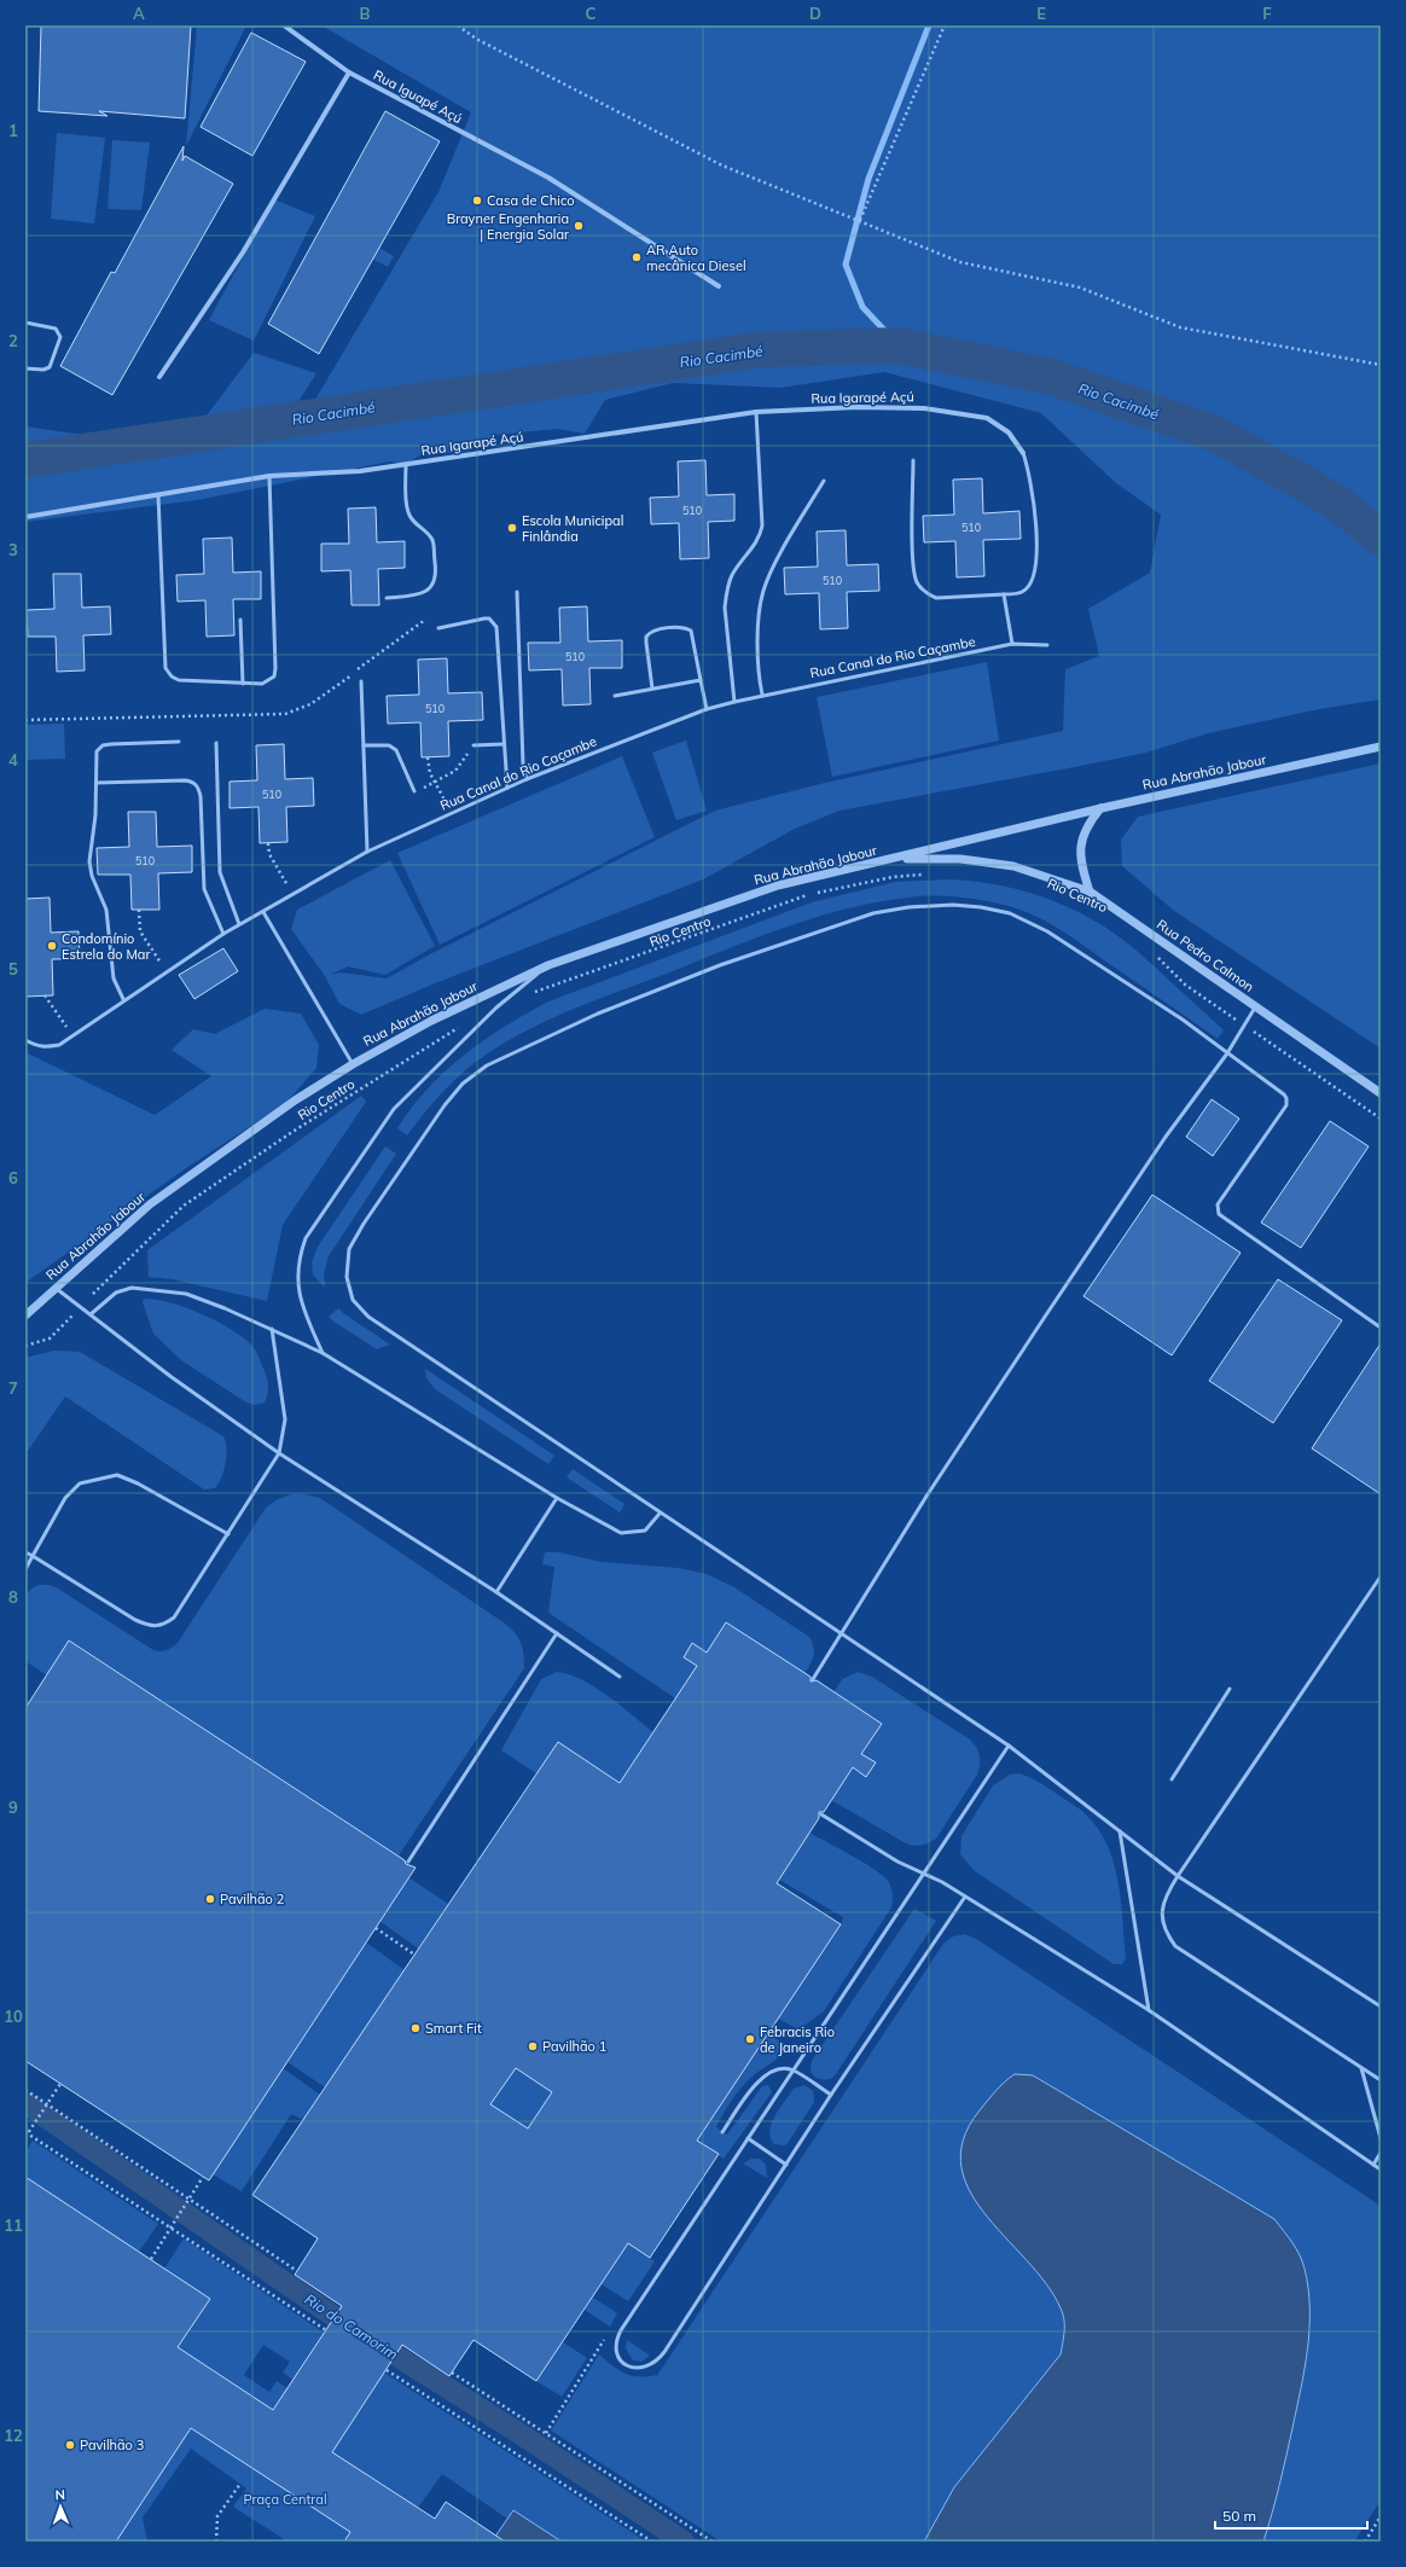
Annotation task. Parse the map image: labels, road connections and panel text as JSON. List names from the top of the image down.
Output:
{
  "streets": {
    "street": [
      "Rua Iguapé Açú",
      "Rua Igarapé Açú",
      "Rua Abrahão Jabour",
      "Rua Pedro Calmon"
    ],
    "lane": ["Rua Canal do Rio Caçambe"],
    "path": ["Rio Centro"]
  },
  "crossings": [
    ["Rua Abrahão Jabour", "Rua Pedro Calmon"]
  ],
  "water": ["Rio Cacimbé", "Rio do Camorim"],
  "parks": ["Praça Central"],
  "places": [
    "Casa de Chico",
    "Brayner Engenharia | Energia Solar",
    "AR Auto mecânica Diesel",
    "Escola Municipal Finlândia",
    "Condomínio Estrela do Mar",
    "Pavilhão 2",
    "Smart Fit",
    "Febracis Rio de Janeiro",
    "Pavilhão 1",
    "Pavilhão 3"
  ],
  "house_numbers": [
    "510",
    "510",
    "510",
    "510",
    "510",
    "510",
    "510"
  ],
  "scale_bar": "50 m",
  "north": "top",
  "grid": {
    "columns": [
      "A",
      "B",
      "C",
      "D",
      "E",
      "F"
    ],
    "rows": [
      "1",
      "2",
      "3",
      "4",
      "5",
      "6",
      "7",
      "8",
      "9",
      "10",
      "11",
      "12"
    ]
  }
}
